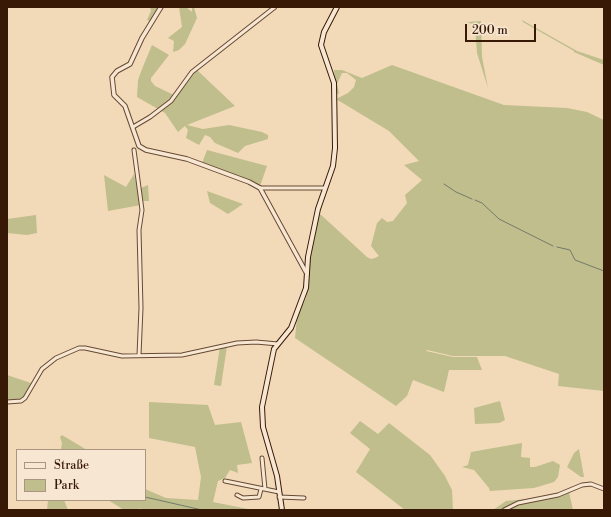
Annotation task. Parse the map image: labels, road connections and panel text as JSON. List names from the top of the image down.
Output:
{
  "legend": ["Straße", "Park"],
  "scale_bar": "200 m"
}
